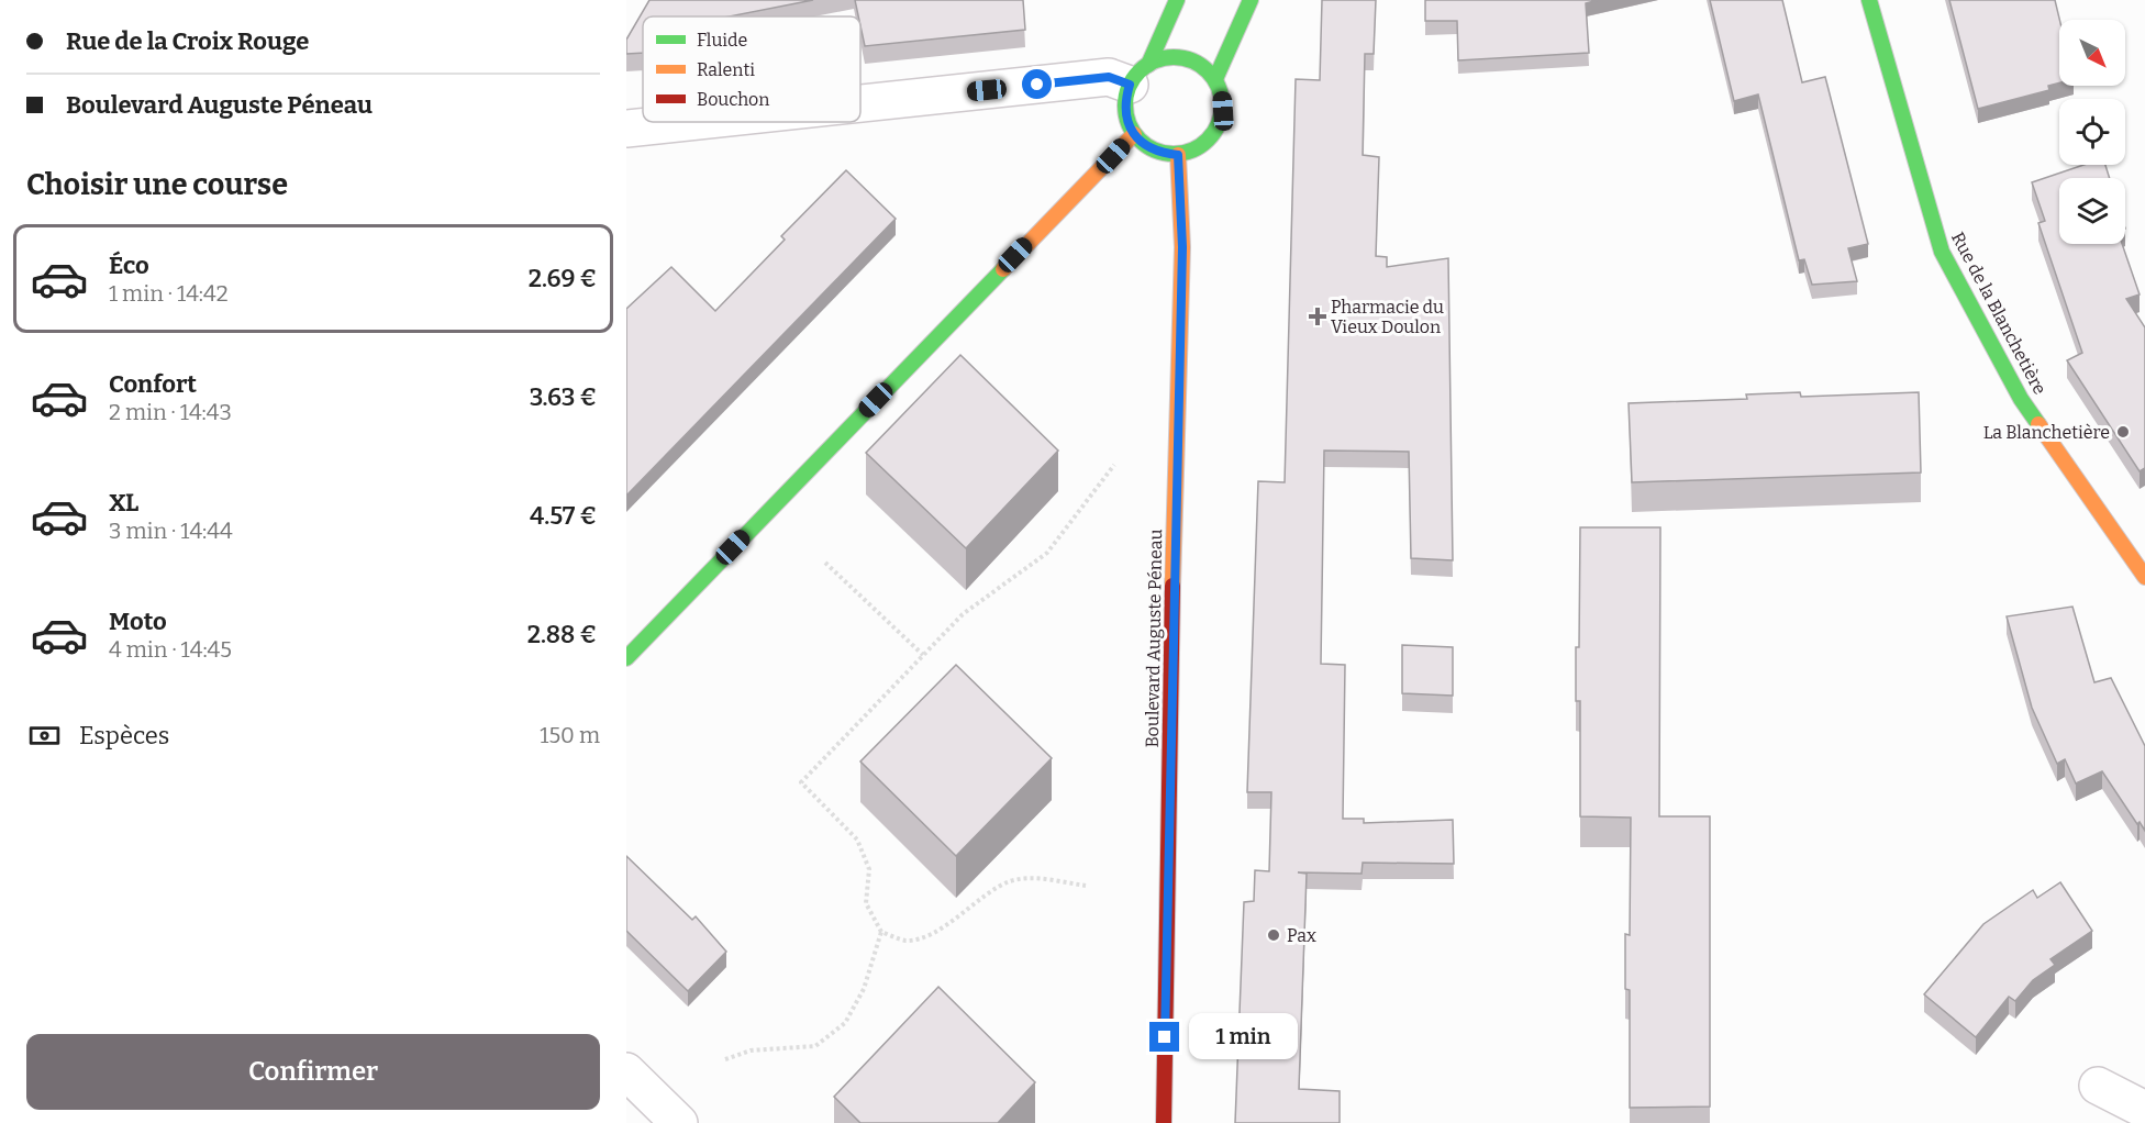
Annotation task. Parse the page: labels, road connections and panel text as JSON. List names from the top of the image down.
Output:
{
  "streets": {
    "street": ["Rue de la Blanchetière", "Boulevard Auguste Péneau"]
  },
  "places": {
    "health": ["Pharmacie du Vieux Doulon"],
    "other": ["La Blanchetière", "Pax"]
  },
  "legend": ["Fluide", "Ralenti", "Bouchon"],
  "north": "bottom right",
  "page": {
    "banner": ["Rue de la Croix Rouge", "Boulevard Auguste Péneau"],
    "heading": "Choisir une course",
    "list": [
      {
        "name": "Éco",
        "note": "1 min · 14:42",
        "value": "2.69 €"
      },
      {
        "name": "Confort",
        "note": "2 min · 14:43",
        "value": "3.63 €"
      },
      {
        "name": "XL",
        "note": "3 min · 14:44",
        "value": "4.57 €"
      },
      {
        "name": "Moto",
        "note": "4 min · 14:45",
        "value": "2.88 €"
      }
    ],
    "pay": ["Espèces", "150 m"],
    "bubble": "1 min",
    "buttons": "Confirmer"
  }
}
